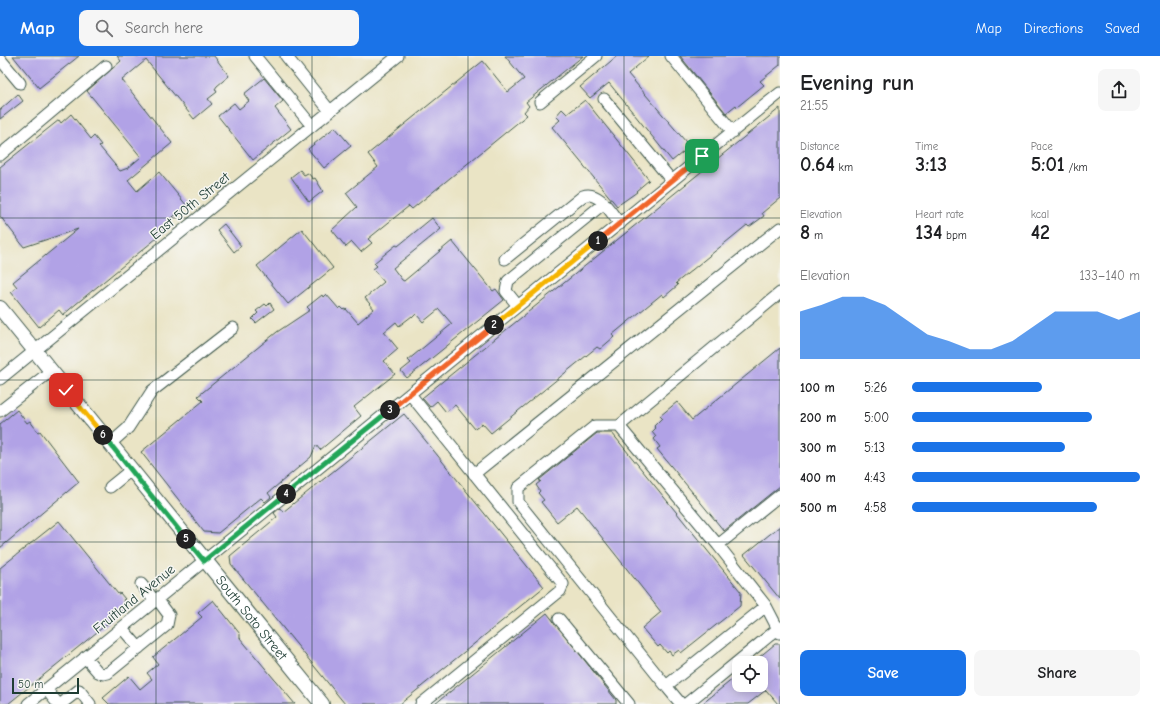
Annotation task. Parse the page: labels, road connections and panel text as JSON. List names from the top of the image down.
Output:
{
  "streets": {
    "main road": ["South Soto Street"],
    "street": ["East 50th Street", "Fruitland Avenue"]
  },
  "crossings": [
    ["East 50th Street", "South Soto Street"],
    ["Fruitland Avenue", "South Soto Street"]
  ],
  "scale_bar": "50 m",
  "page": {
    "header": "Map",
    "search": "Search here",
    "nav": ["Map", "Directions", "Saved"],
    "heading": ["Evening run", "21:55"],
    "stats": [
      ["Distance", "0.64 km"],
      ["Time", "3:13"],
      ["Pace", "5:01 /km"],
      ["Elevation", "8 m"],
      ["Heart rate", "134 bpm"],
      ["kcal", "42"]
    ],
    "pins": [
      "1",
      "2",
      "3",
      "6",
      "4",
      "5"
    ],
    "chart": ["Elevation", "133–140 m"],
    "list": [
      {
        "name": "100 m",
        "note": "5:26"
      },
      {
        "name": "200 m",
        "note": "5:00"
      },
      {
        "name": "300 m",
        "note": "5:13"
      },
      {
        "name": "400 m",
        "note": "4:43"
      },
      {
        "name": "500 m",
        "note": "4:58"
      }
    ],
    "buttons": ["Save", "Share"],
    "scale": "50 m"
  }
}
